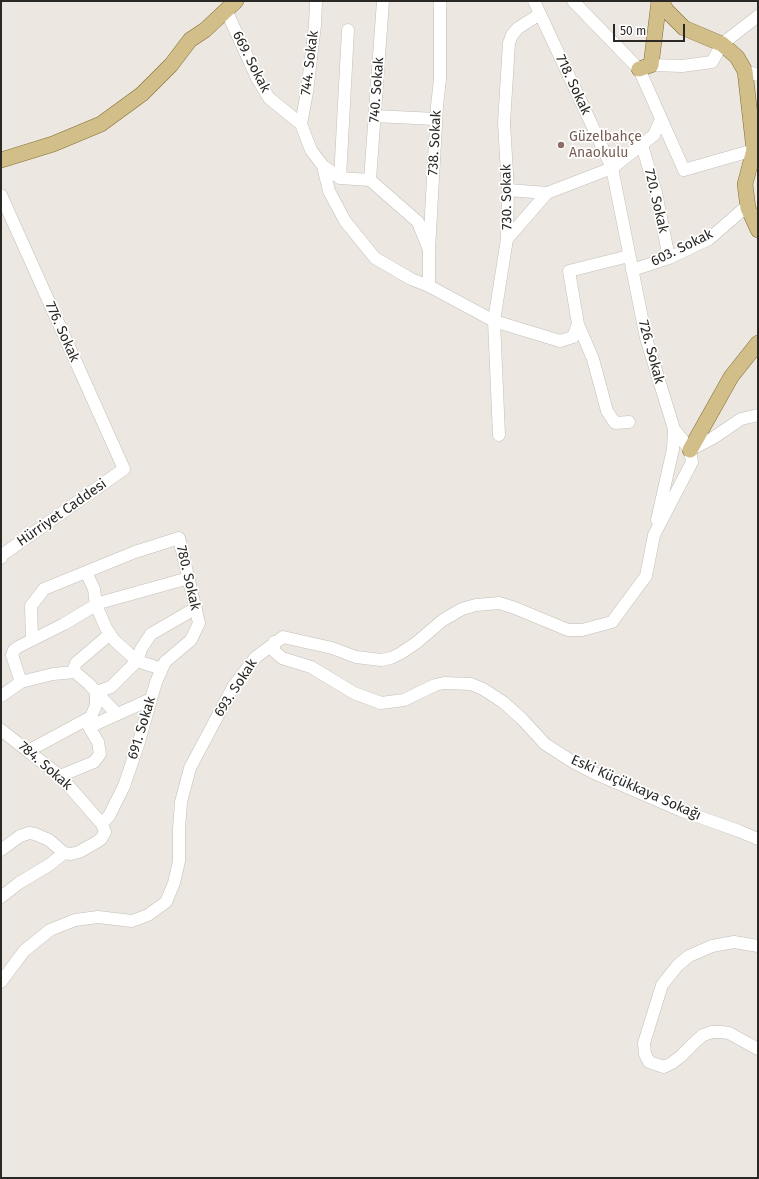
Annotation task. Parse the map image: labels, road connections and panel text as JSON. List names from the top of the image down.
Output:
{
  "streets": {
    "street": [
      "669. Sokak",
      "744. Sokak",
      "718. Sokak",
      "740. Sokak",
      "738. Sokak",
      "730. Sokak",
      "720. Sokak",
      "603. Sokak",
      "776. Sokak",
      "726. Sokak",
      "Hürriyet Caddesi",
      "780. Sokak",
      "693. Sokak",
      "691. Sokak",
      "784. Sokak",
      "Eski Küçükkaya Sokağı"
    ]
  },
  "crossings": [
    ["669. Sokak", "744. Sokak"],
    ["718. Sokak", "730. Sokak"],
    ["718. Sokak", "726. Sokak"],
    ["720. Sokak", "603. Sokak"],
    ["603. Sokak", "726. Sokak"],
    ["776. Sokak", "Hürriyet Caddesi"],
    ["726. Sokak", "693. Sokak"],
    ["726. Sokak", "Eski Küçükkaya Sokağı"],
    ["780. Sokak", "691. Sokak"],
    ["693. Sokak", "Eski Küçükkaya Sokağı"],
    ["691. Sokak", "784. Sokak"]
  ],
  "places": ["Güzelbahçe Anaokulu"],
  "scale_bar": "50 m"
}
